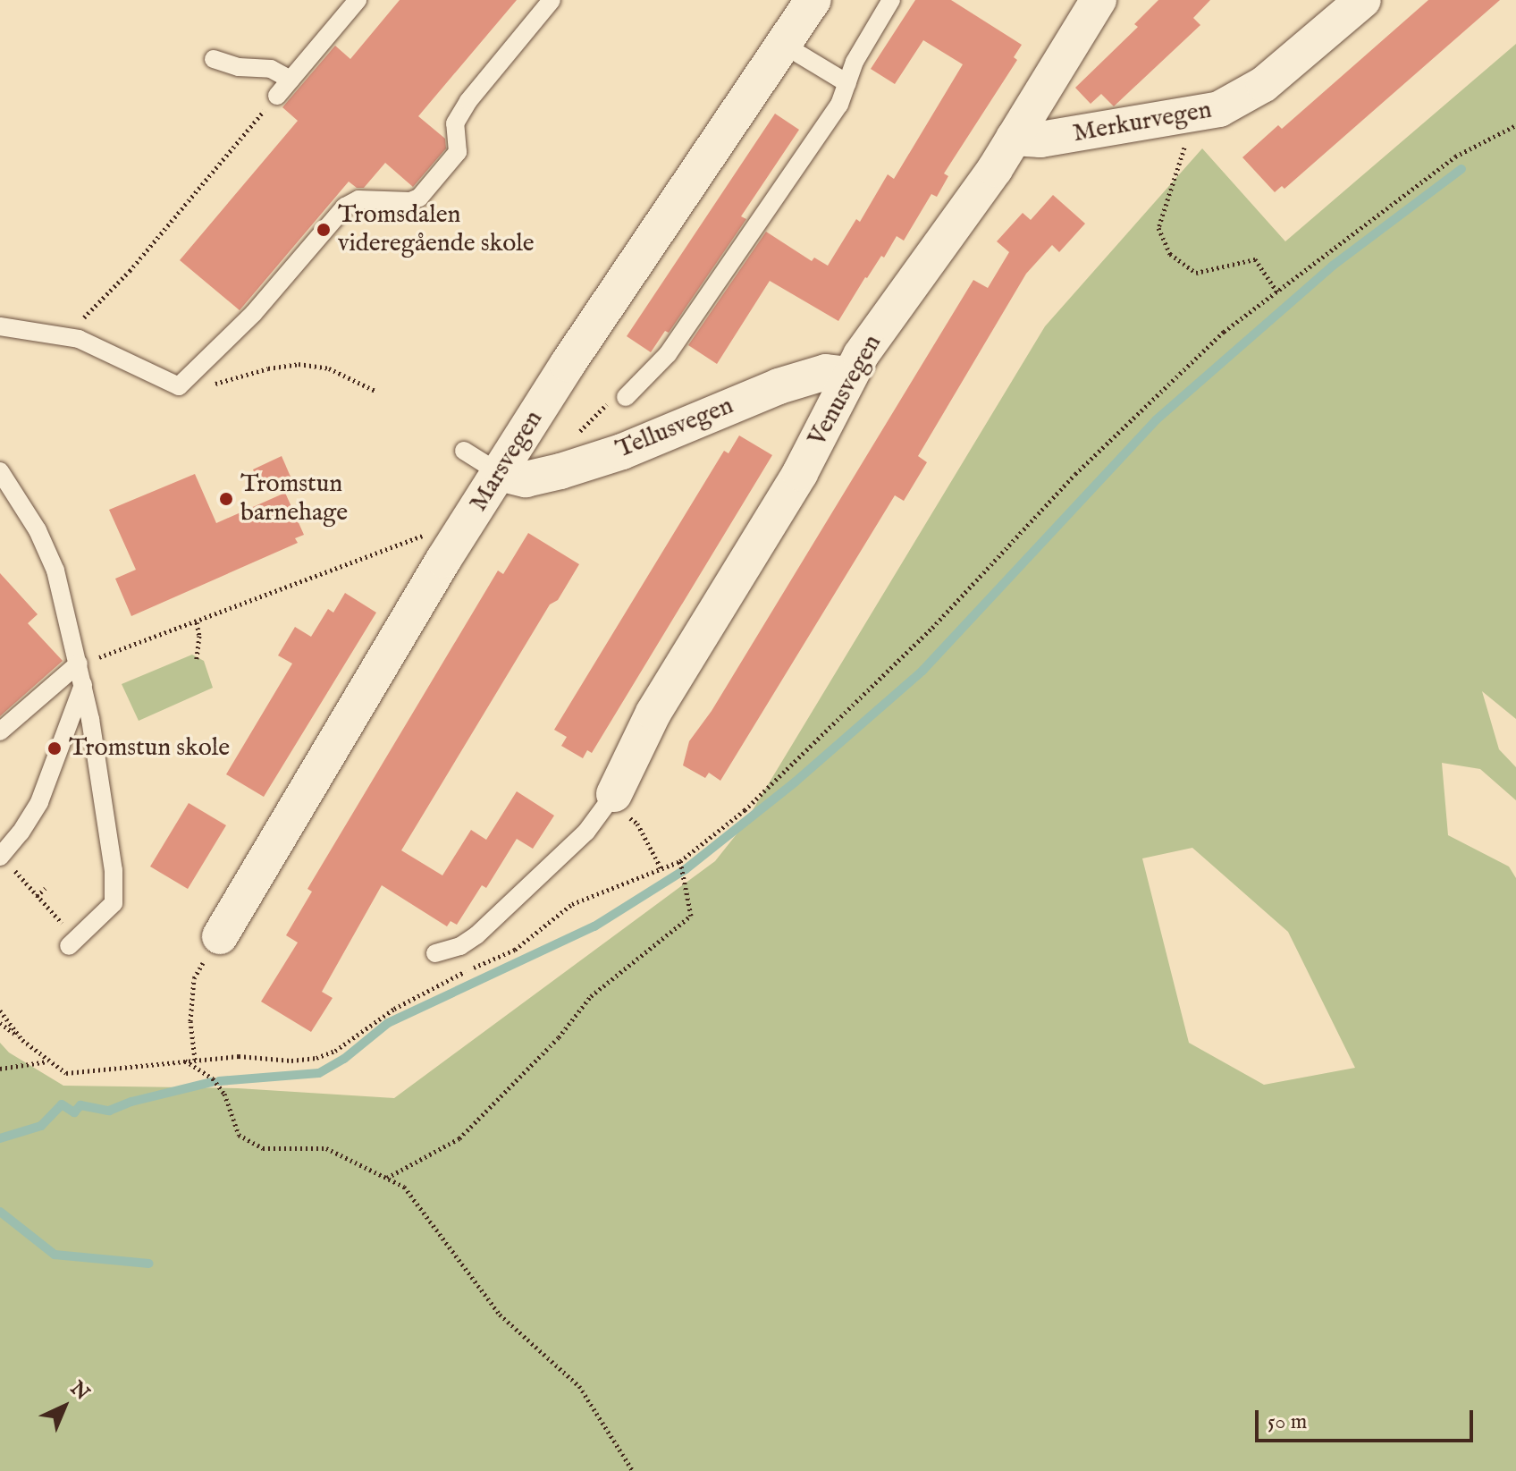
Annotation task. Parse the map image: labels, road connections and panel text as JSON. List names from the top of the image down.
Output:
{
  "streets": {
    "street": [
      "Merkurvegen",
      "Venusvegen",
      "Tellusvegen",
      "Marsvegen"
    ]
  },
  "crossings": [
    ["Merkurvegen", "Venusvegen"],
    ["Venusvegen", "Tellusvegen"],
    ["Tellusvegen", "Marsvegen"]
  ],
  "places": ["Tromsdalen videregående skole", "Tromstun barnehage", "Tromstun skole"],
  "scale_bar": "50 m",
  "north": "top right"
}
